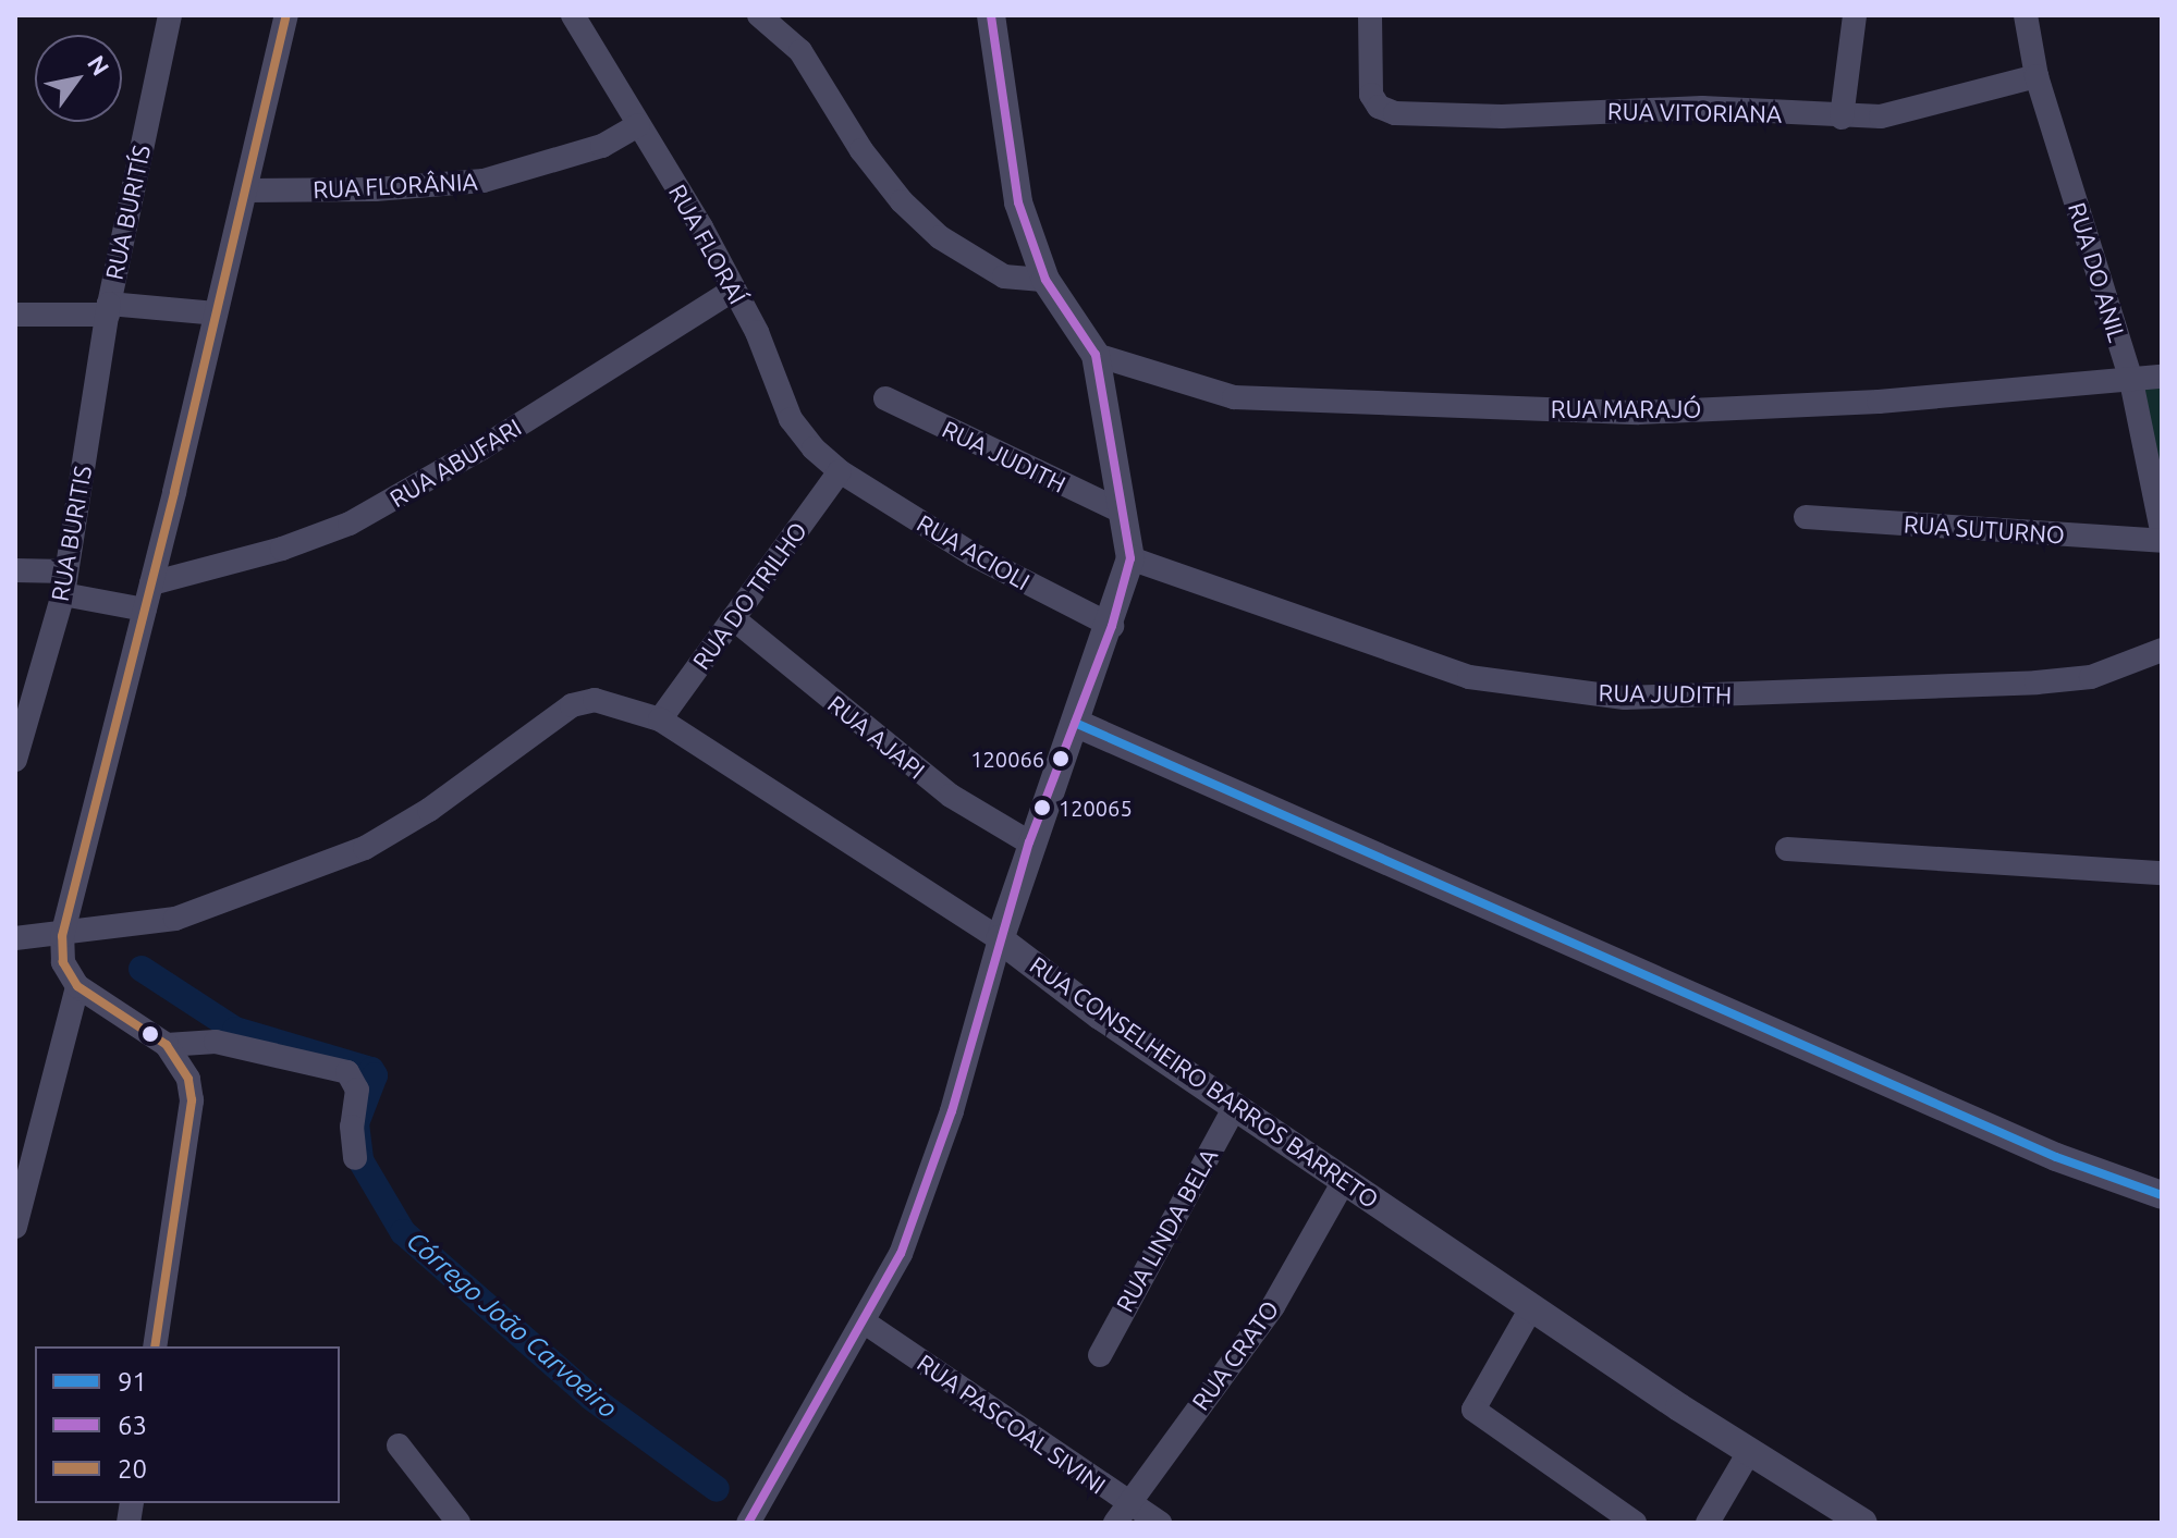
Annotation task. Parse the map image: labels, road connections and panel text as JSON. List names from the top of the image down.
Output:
{
  "streets": {
    "street": [
      "RUA VITORIANA",
      "RUA FLORÂNIA",
      "RUA BURITÍS",
      "RUA FLORAÍ",
      "RUA DO ANIL",
      "RUA MARAJÓ",
      "RUA JUDITH",
      "RUA ABUFARI",
      "RUA SUTURNO",
      "RUA BURITIS",
      "RUA ACIOLI",
      "RUA DO TRILHO",
      "RUA AJAPI",
      "RUA CONSELHEIRO BARROS BARRETO",
      "RUA LINDA BELA",
      "RUA CRATO",
      "RUA PASCOAL SIVINI"
    ]
  },
  "crossings": [
    ["RUA VITORIANA", "RUA DO ANIL"],
    ["RUA FLORÂNIA", "RUA FLORAÍ"],
    ["RUA BURITÍS", "RUA BURITIS"],
    ["RUA FLORAÍ", "RUA ABUFARI"],
    ["RUA FLORAÍ", "RUA ACIOLI"],
    ["RUA FLORAÍ", "RUA DO TRILHO"],
    ["RUA DO ANIL", "RUA MARAJÓ"],
    ["RUA ACIOLI", "RUA DO TRILHO"],
    ["RUA DO TRILHO", "RUA AJAPI"],
    ["RUA DO TRILHO", "RUA CONSELHEIRO BARROS BARRETO"],
    ["RUA CONSELHEIRO BARROS BARRETO", "RUA LINDA BELA"],
    ["RUA CONSELHEIRO BARROS BARRETO", "RUA CRATO"],
    ["RUA CRATO", "RUA PASCOAL SIVINI"]
  ],
  "water": ["Córrego João Carvoeiro"],
  "places": ["120066", "120065"],
  "lines": ["transit line 63", "transit line 20", "transit line 91"],
  "legend": ["91", "63", "20"],
  "north": "top right"
}
